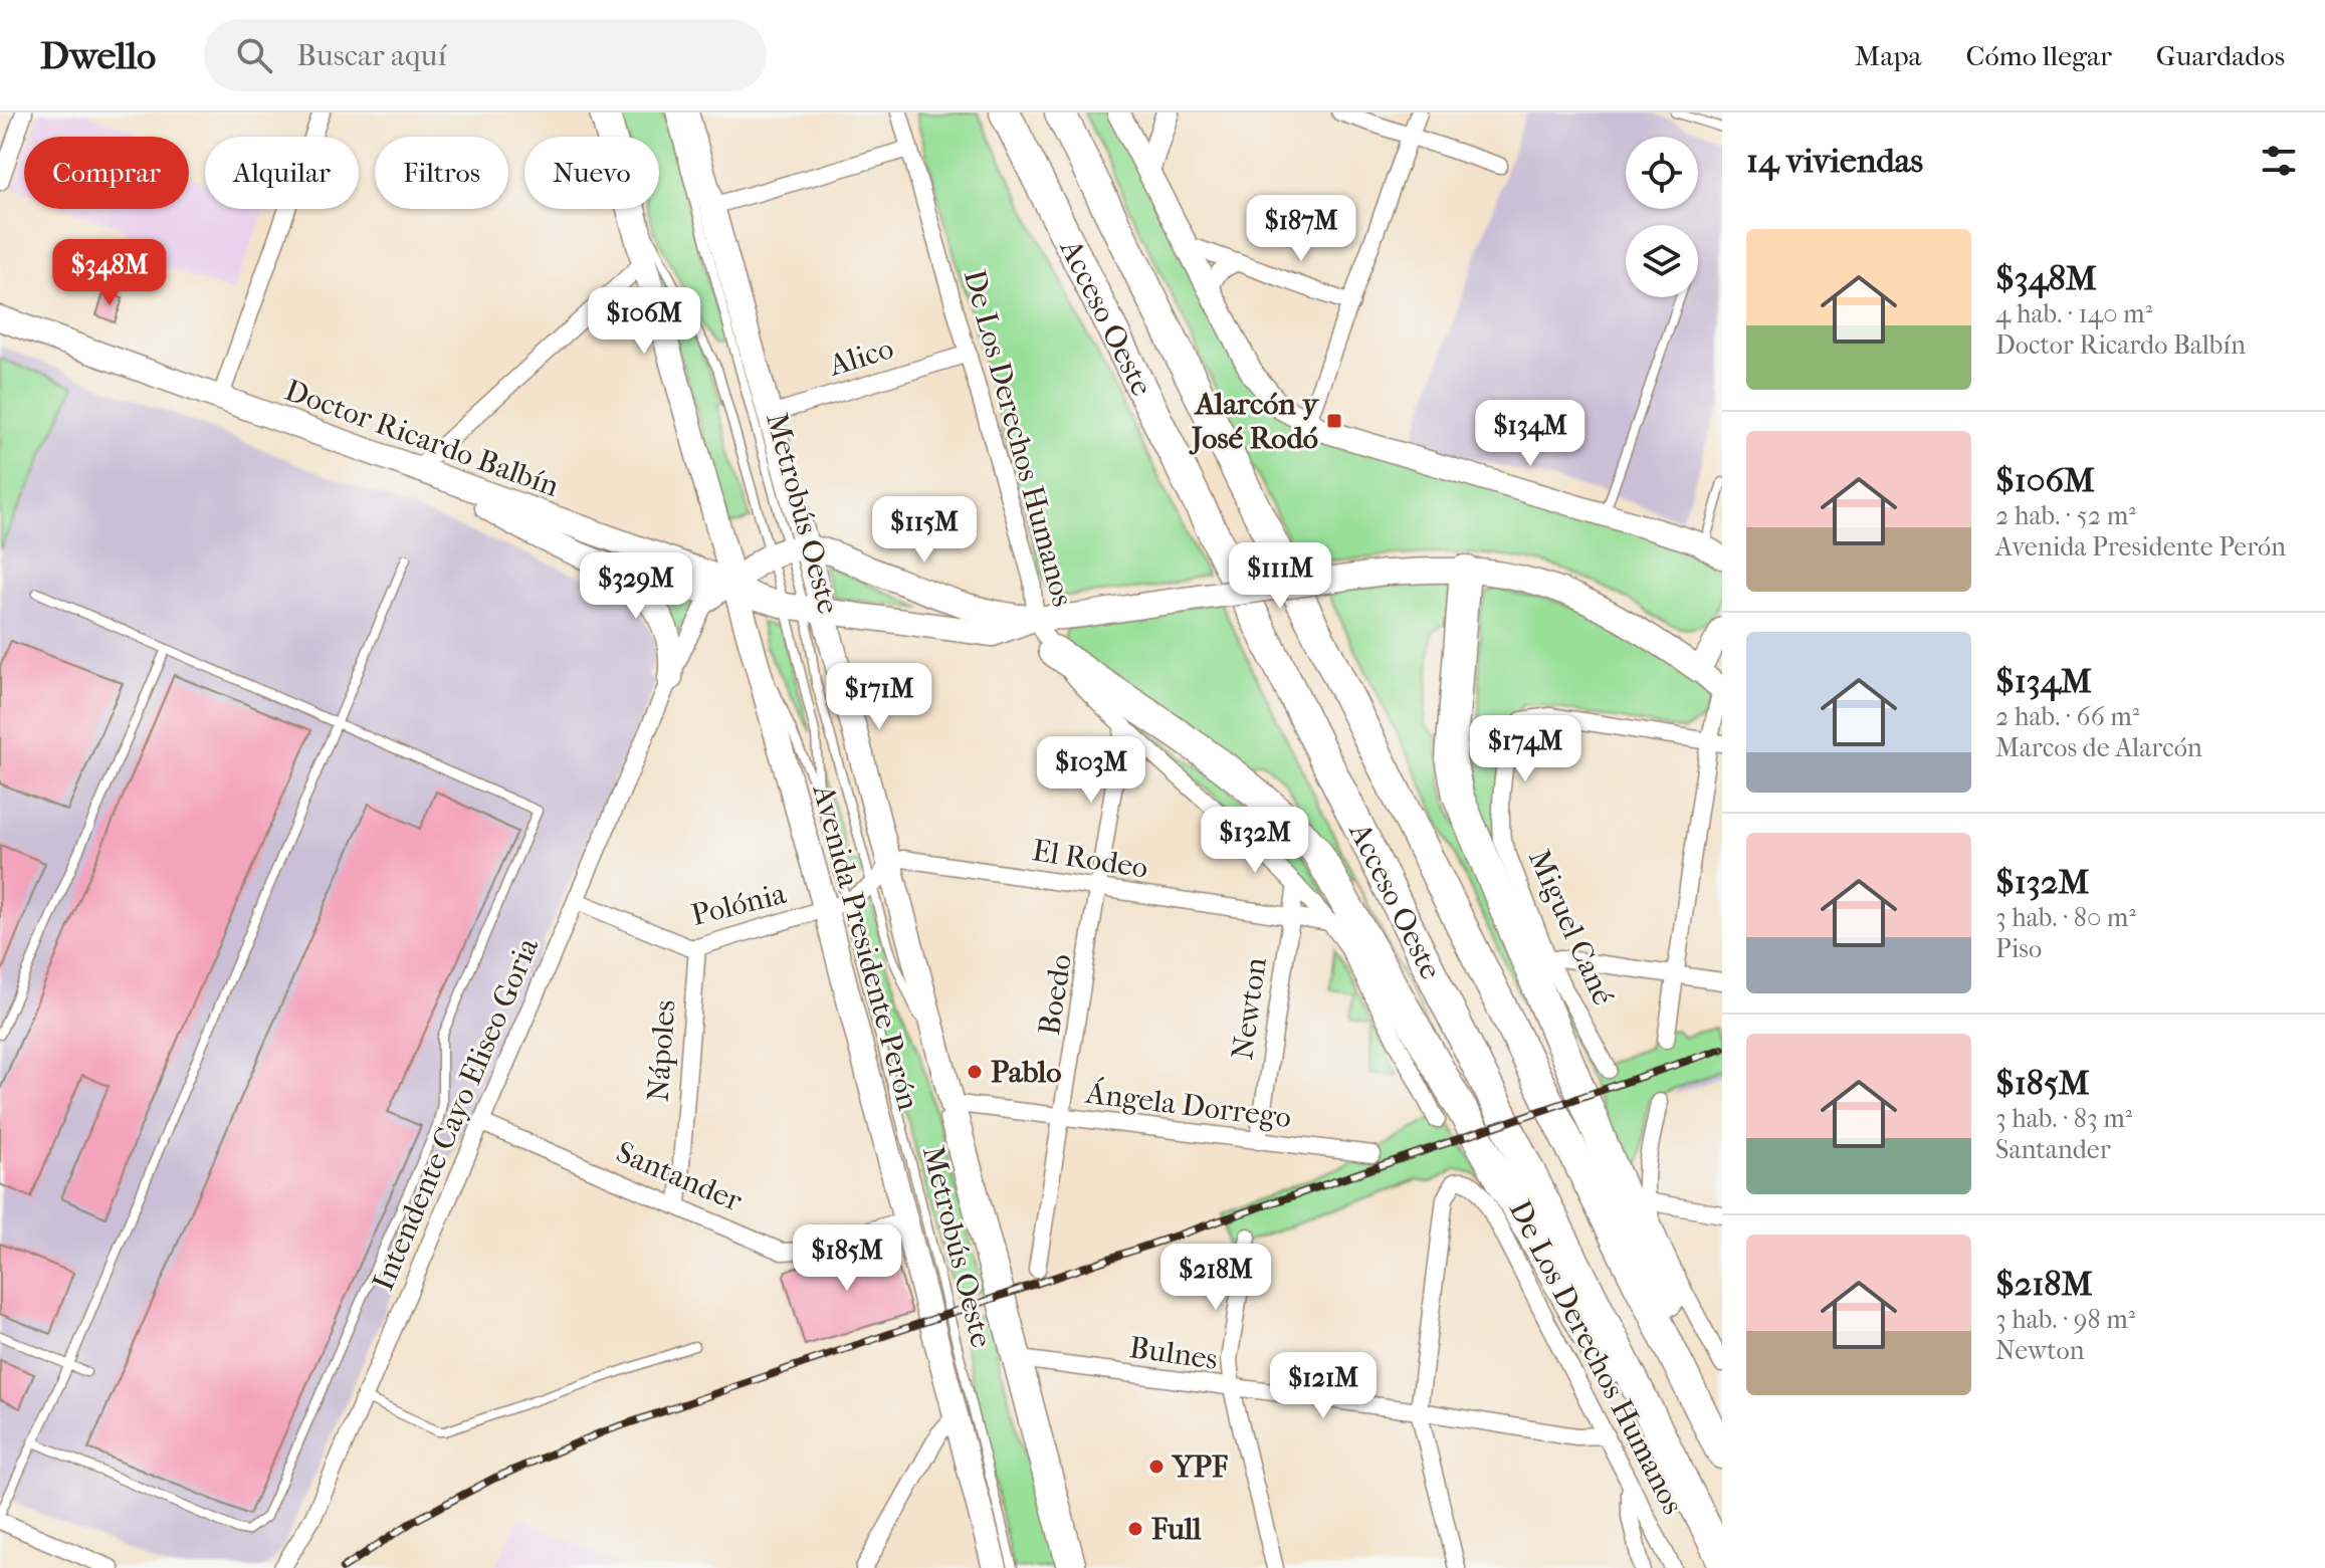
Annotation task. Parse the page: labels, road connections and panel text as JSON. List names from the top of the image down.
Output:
{
  "streets": {
    "highway": ["Acceso Oeste"],
    "main road": ["Doctor Ricardo Balbín", "Avenida Presidente Perón"],
    "street": [
      "Alico",
      "De Los Derechos Humanos",
      "El Rodeo",
      "Polónia",
      "Miguel Cané",
      "Boedo",
      "Newton",
      "Nápoles",
      "Ángela Dorrego",
      "Intendente Cayo Eliseo Goria",
      "Santander",
      "Bulnes"
    ],
    "lane": ["Metrobús Oeste"]
  },
  "crossings": [
    ["Alico", "De Los Derechos Humanos"],
    ["Alico", "Avenida Presidente Perón"],
    ["Doctor Ricardo Balbín", "De Los Derechos Humanos"],
    ["Doctor Ricardo Balbín", "Metrobús Oeste"],
    ["Doctor Ricardo Balbín", "Avenida Presidente Perón"],
    ["Doctor Ricardo Balbín", "Intendente Cayo Eliseo Goria"],
    ["De Los Derechos Humanos", "El Rodeo"],
    ["De Los Derechos Humanos", "Boedo"],
    ["De Los Derechos Humanos", "Newton"],
    ["De Los Derechos Humanos", "Bulnes"],
    ["Metrobús Oeste", "El Rodeo"],
    ["Metrobús Oeste", "Polónia"],
    ["Metrobús Oeste", "Avenida Presidente Perón"],
    ["Metrobús Oeste", "Ángela Dorrego"],
    ["El Rodeo", "Avenida Presidente Perón"],
    ["El Rodeo", "Boedo"],
    ["El Rodeo", "Newton"],
    ["Polónia", "Avenida Presidente Perón"],
    ["Polónia", "Nápoles"],
    ["Polónia", "Intendente Cayo Eliseo Goria"],
    ["Avenida Presidente Perón", "Ángela Dorrego"],
    ["Avenida Presidente Perón", "Intendente Cayo Eliseo Goria"],
    ["Avenida Presidente Perón", "Santander"],
    ["Avenida Presidente Perón", "Bulnes"],
    ["Boedo", "Ángela Dorrego"],
    ["Newton", "Ángela Dorrego"],
    ["Nápoles", "Santander"],
    ["Intendente Cayo Eliseo Goria", "Santander"]
  ],
  "places": {
    "transit": ["Alarcón y José Rodó"],
    "other": ["Pablo", "YPF", "Full"]
  },
  "page": {
    "header": "Dwello",
    "search": "Buscar aquí",
    "nav": ["Mapa", "Cómo llegar", "Guardados"],
    "heading": "14 viviendas",
    "chip": [
      "Comprar",
      "Alquilar",
      "Filtros",
      "Nuevo"
    ],
    "price": [
      "$187M",
      "$348M",
      "$106M",
      "$134M",
      "$115M",
      "$111M",
      "$329M",
      "$171M",
      "$174M",
      "$103M",
      "$132M",
      "$185M",
      "$218M",
      "$121M"
    ],
    "list": [
      {
        "name": "$348M",
        "note": "4 hab. · 140 m² · Doctor Ricardo Balbín"
      },
      {
        "name": "$106M",
        "note": "2 hab. · 52 m² · Avenida Presidente Perón"
      },
      {
        "name": "$134M",
        "note": "2 hab. · 66 m² · Marcos de Alarcón"
      },
      {
        "name": "$132M",
        "note": "3 hab. · 80 m² · Piso"
      },
      {
        "name": "$185M",
        "note": "3 hab. · 83 m² · Santander"
      },
      {
        "name": "$218M",
        "note": "3 hab. · 98 m² · Newton"
      }
    ]
  }
}
